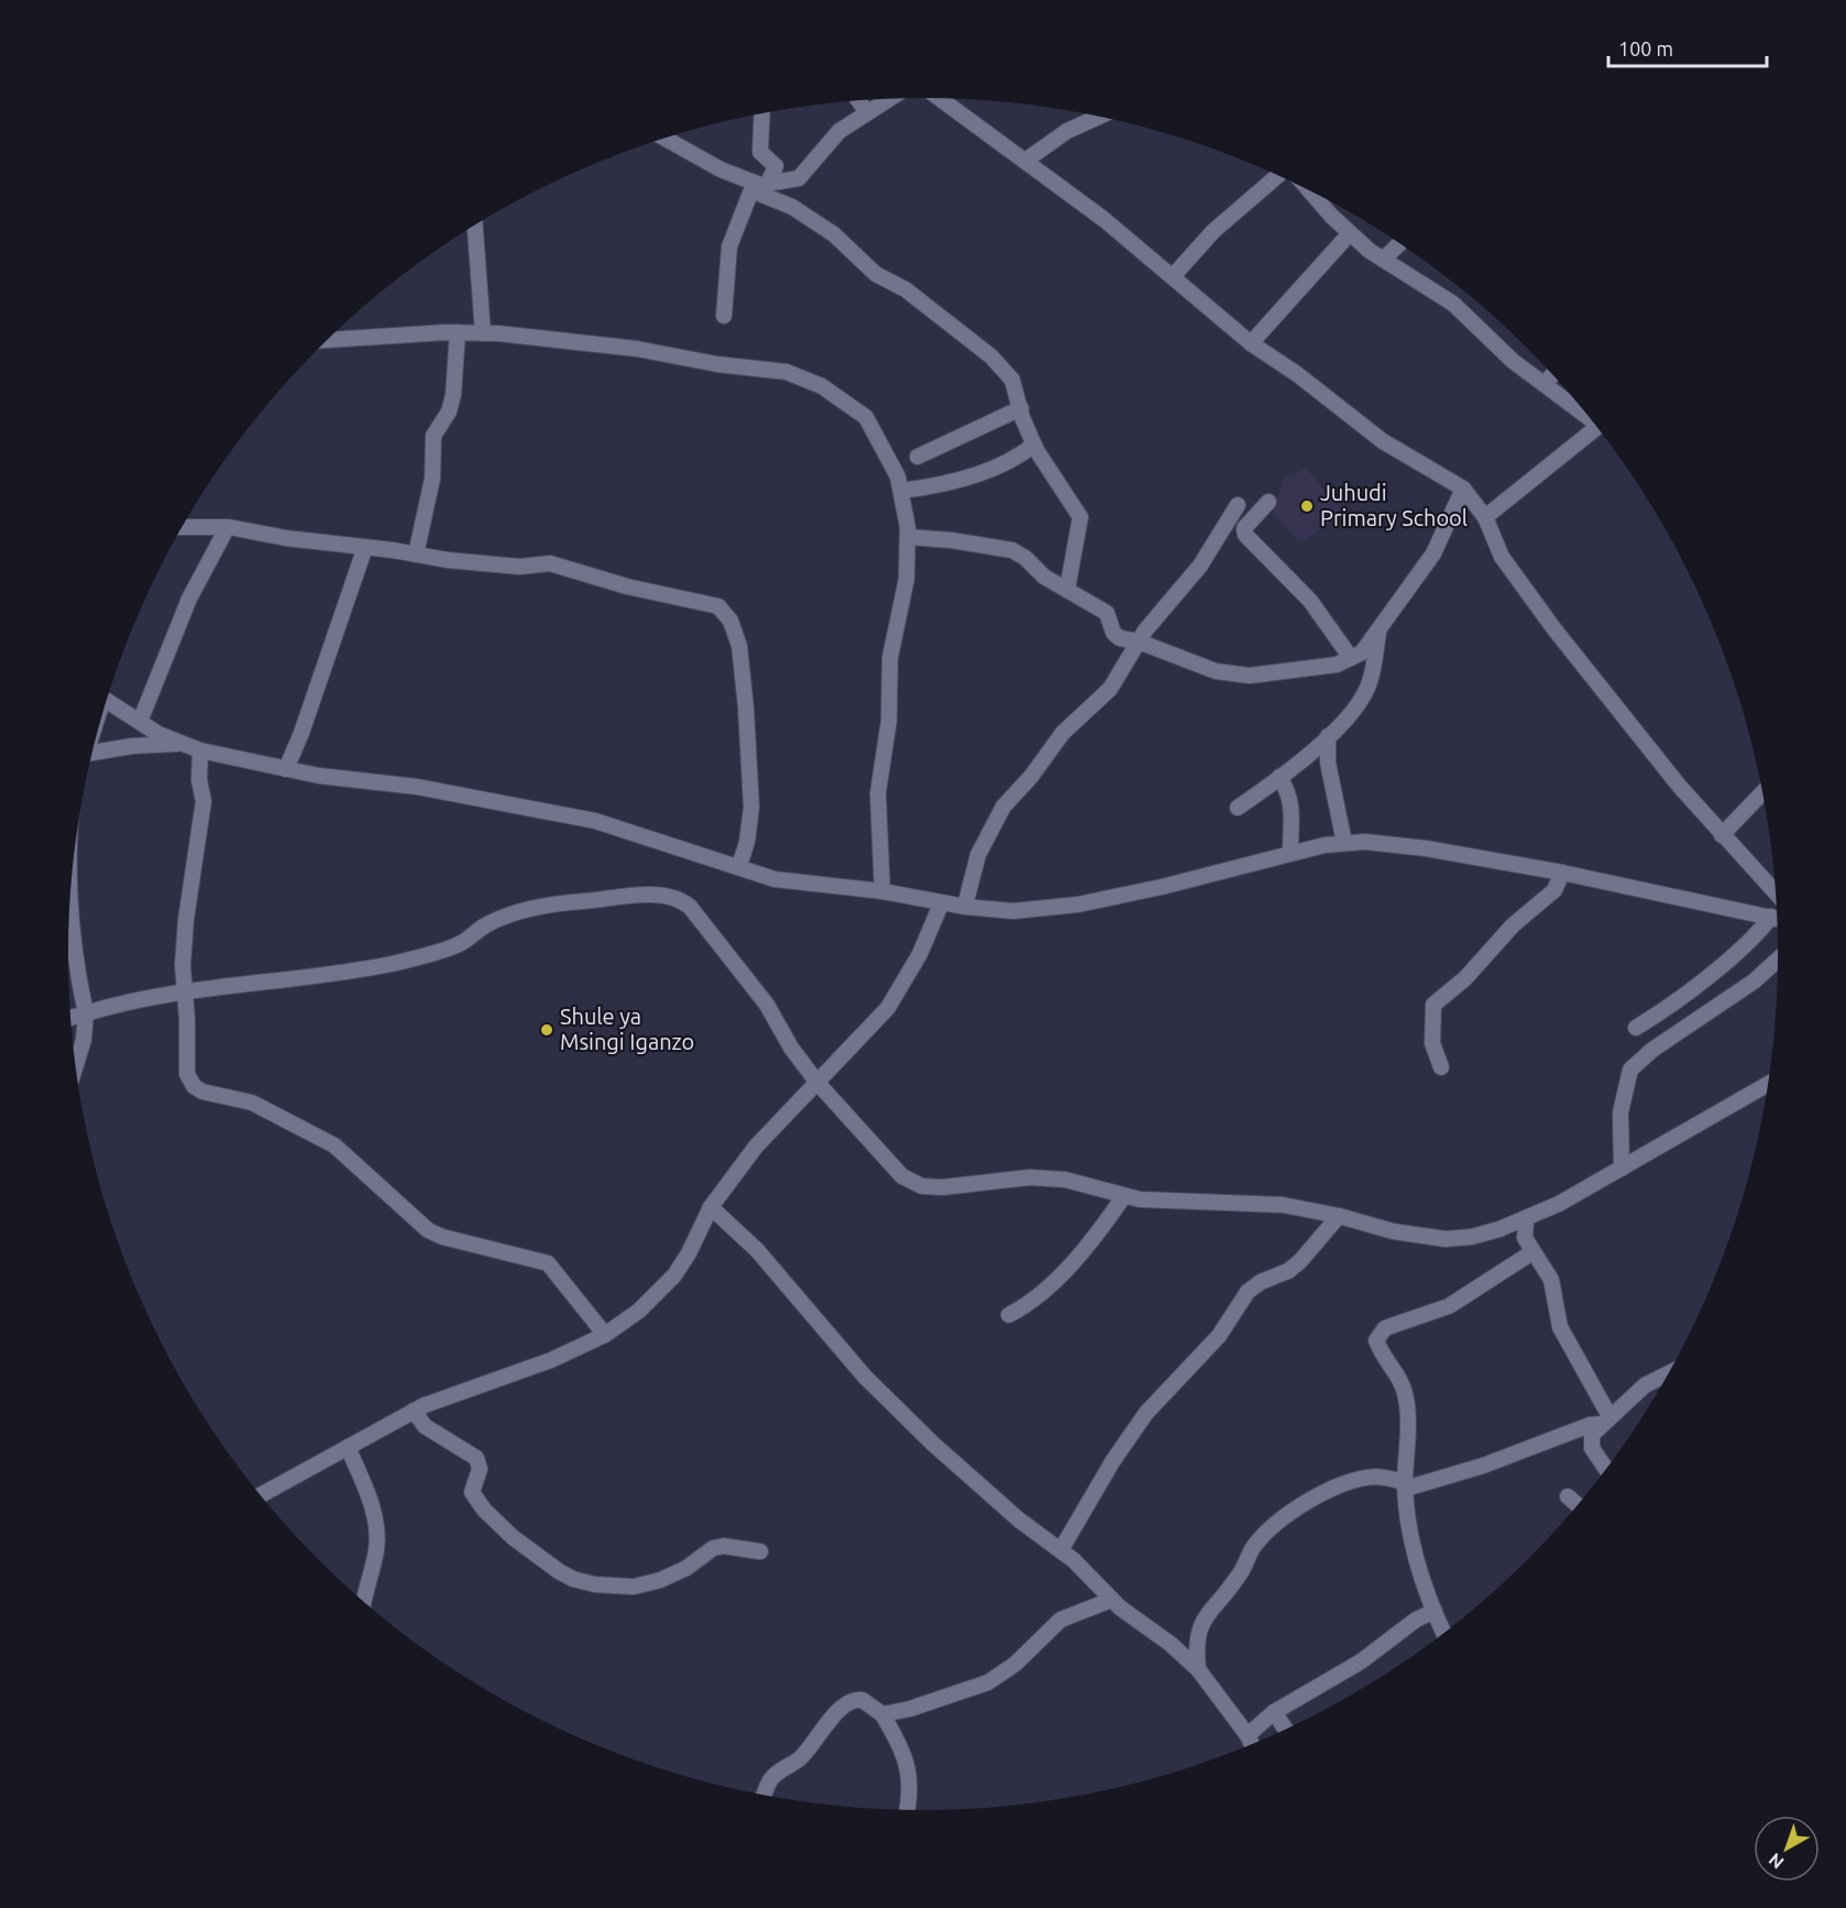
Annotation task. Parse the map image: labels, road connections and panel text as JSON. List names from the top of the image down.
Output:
{
  "places": ["Juhudi Primary School", "Shule ya Msingi Iganzo"],
  "scale_bar": "100 m",
  "north": "bottom left"
}
